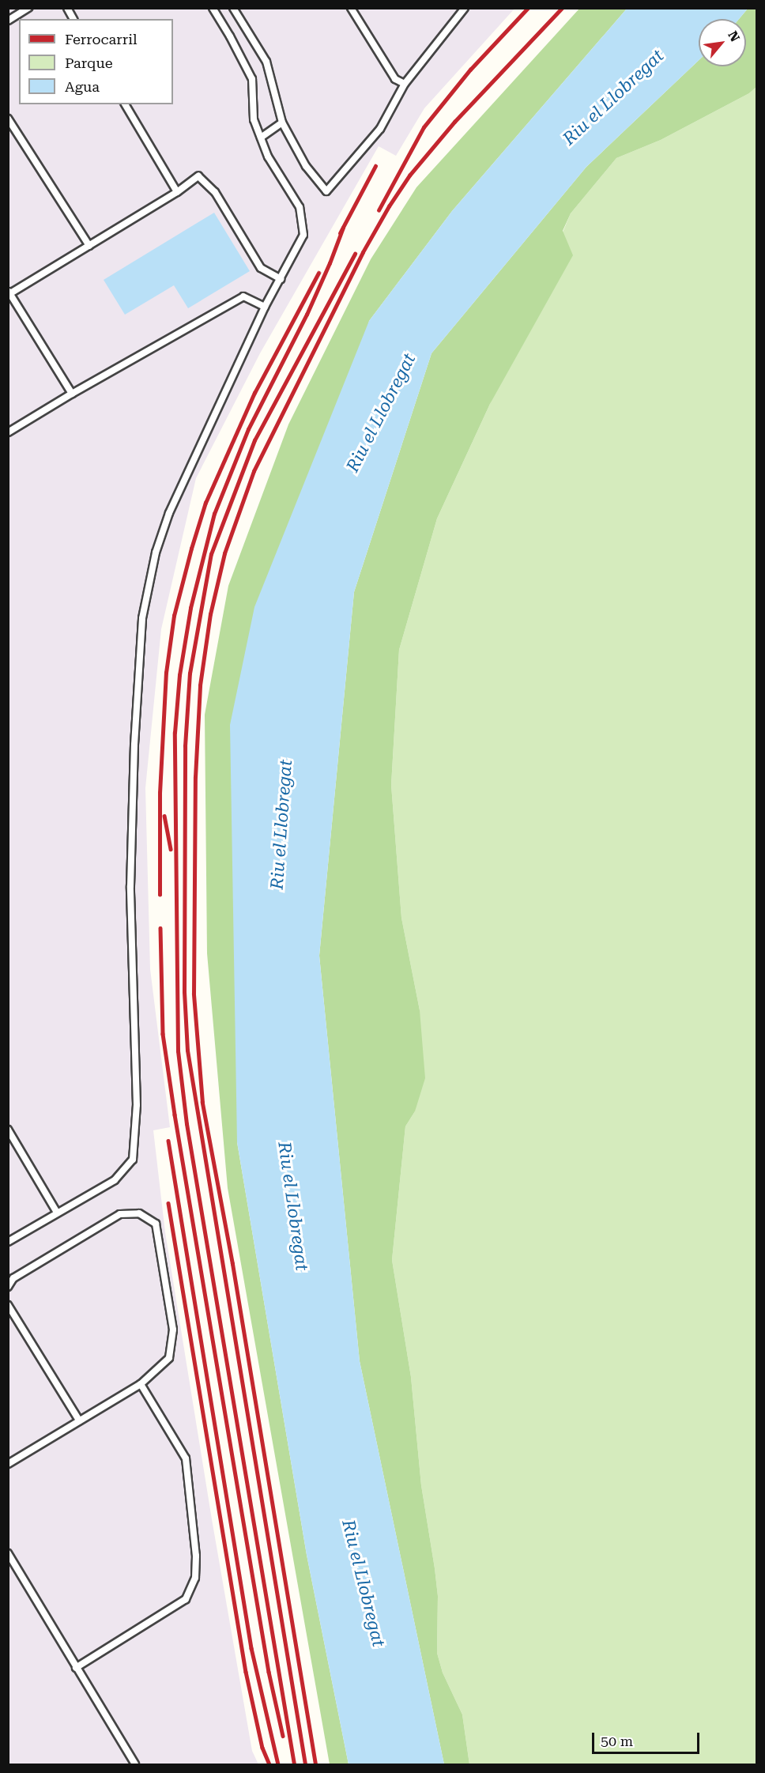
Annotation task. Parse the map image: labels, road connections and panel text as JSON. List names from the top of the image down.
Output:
{
  "water": ["Riu el Llobregat"],
  "legend": ["Ferrocarril", "Parque", "Agua"],
  "scale_bar": "50 m",
  "north": "top right"
}
